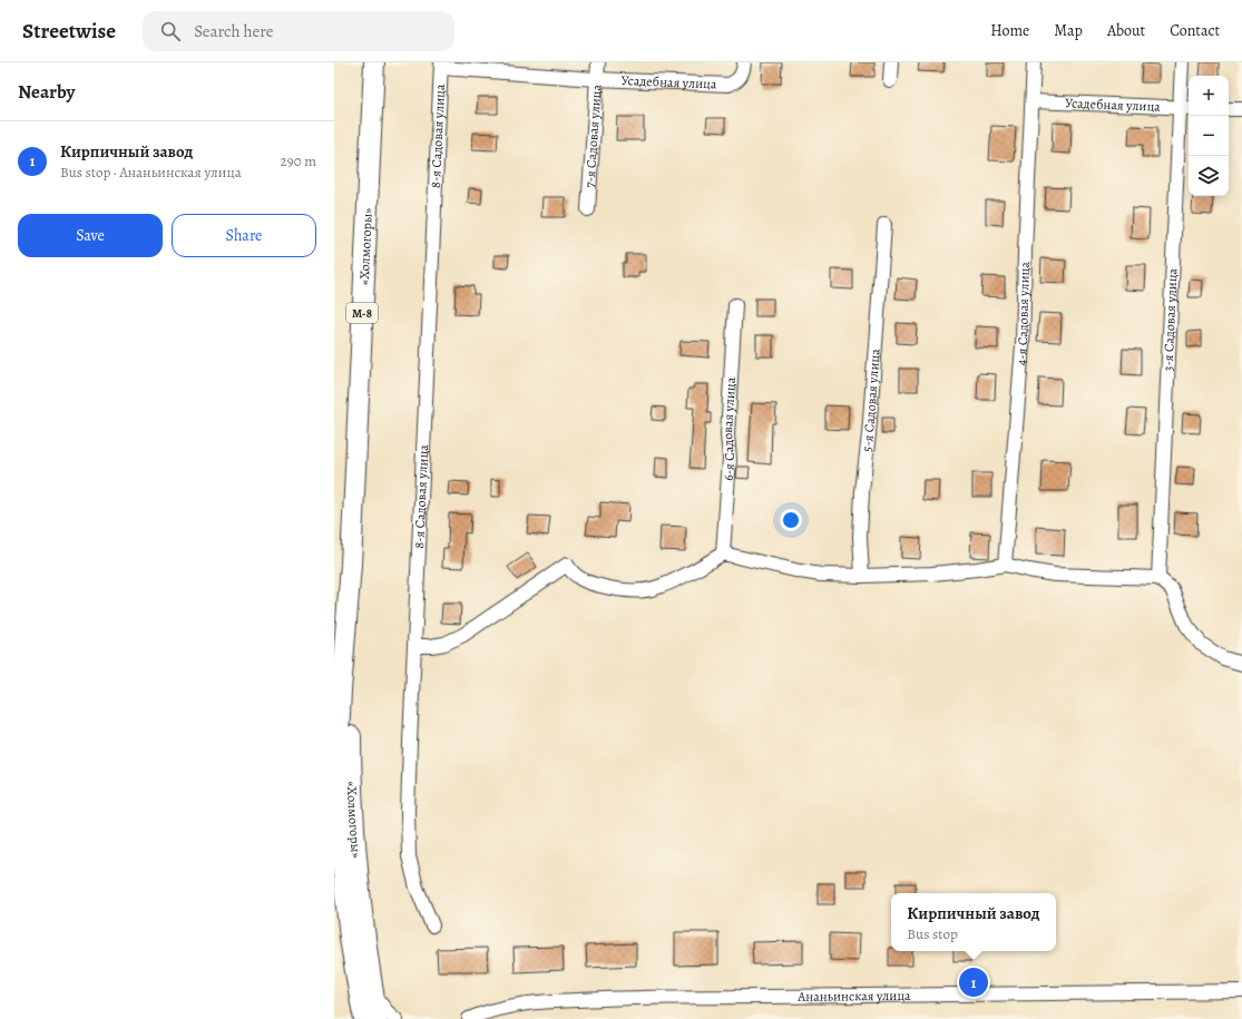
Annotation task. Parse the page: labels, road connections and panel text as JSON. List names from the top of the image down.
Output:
{
  "streets": {
    "highway": ["«Холмогоры»", "М-8"],
    "street": [
      "Усадебная улица",
      "8-я Садовая улица",
      "7-я Садовая улица",
      "4-я Садовая улица",
      "3-я Садовая улица",
      "5-я Садовая улица",
      "6-я Садовая улица",
      "Ананьинская улица"
    ]
  },
  "crossings": [
    ["Усадебная улица", "8-я Садовая улица"],
    ["Усадебная улица", "7-я Садовая улица"],
    ["Усадебная улица", "4-я Садовая улица"],
    ["Усадебная улица", "3-я Садовая улица"]
  ],
  "page": {
    "header": "Streetwise",
    "search": "Search here",
    "nav": [
      "Home",
      "Map",
      "About",
      "Contact"
    ],
    "heading": "Nearby",
    "map_buttons": ["+", "−"],
    "list": [
      {
        "mark": "1",
        "name": "Кирпичный завод",
        "note": "Bus stop · Ананьинская улица",
        "value": "290 m"
      }
    ],
    "buttons": ["Save", "Share"],
    "popup": ["Кирпичный завод", "Bus stop"],
    "pins": "1"
  }
}
